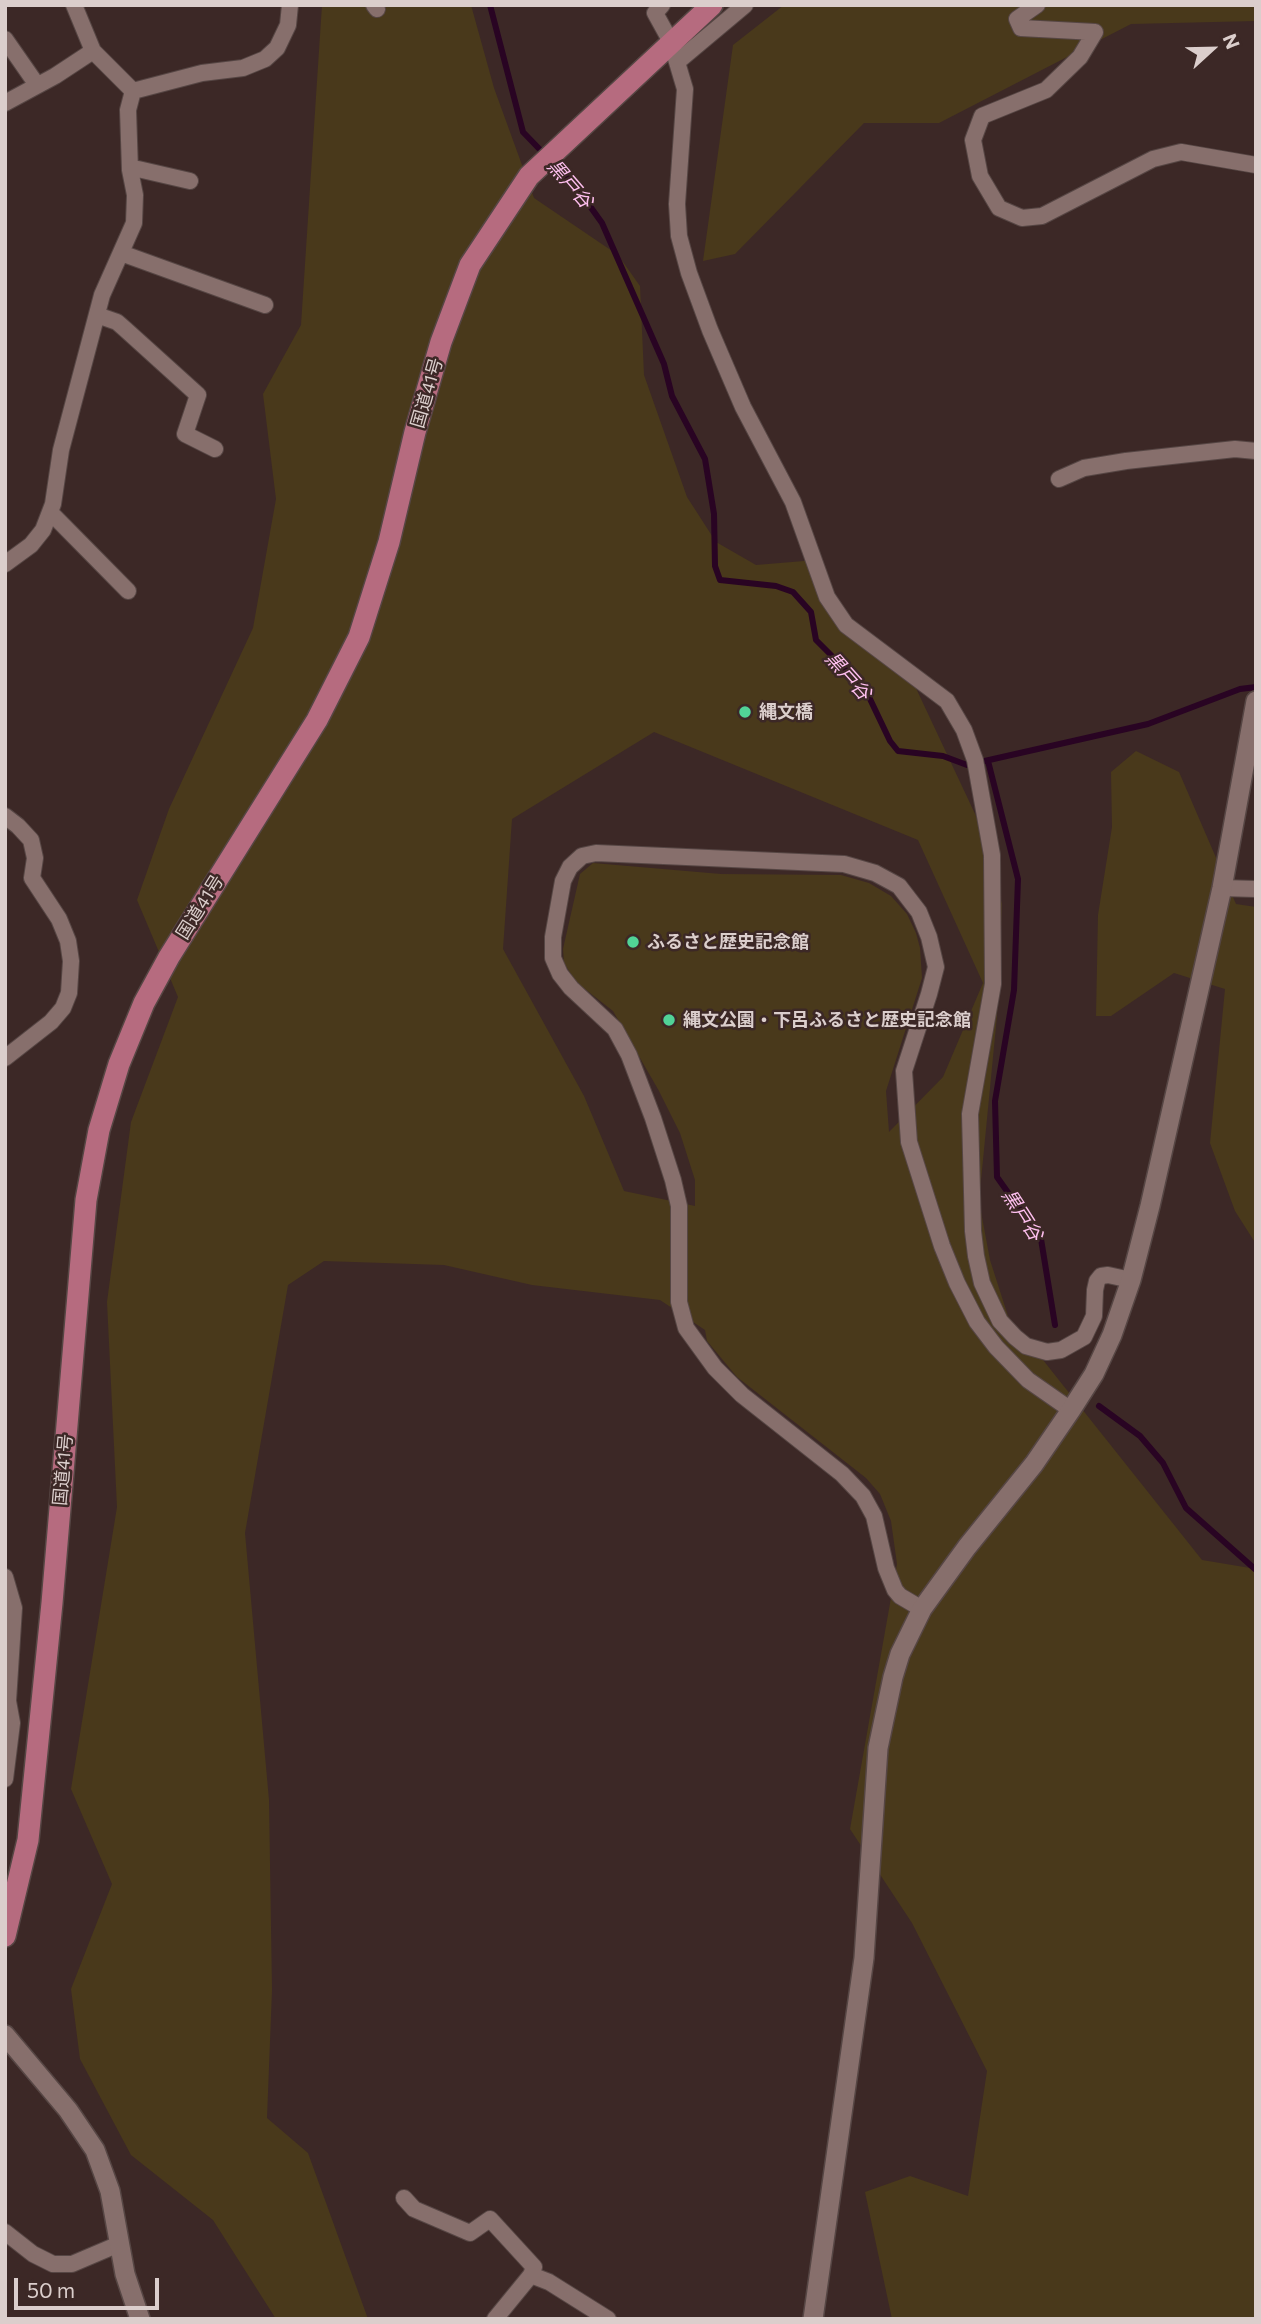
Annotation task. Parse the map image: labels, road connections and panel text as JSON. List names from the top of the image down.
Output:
{
  "streets": {
    "highway": ["国道41号"]
  },
  "water": ["黒戸谷"],
  "places": ["縄文橋", "ふるさと歴史記念館", "縄文公園・下呂ふるさと歴史記念館"],
  "scale_bar": "50 m",
  "north": "right"
}
